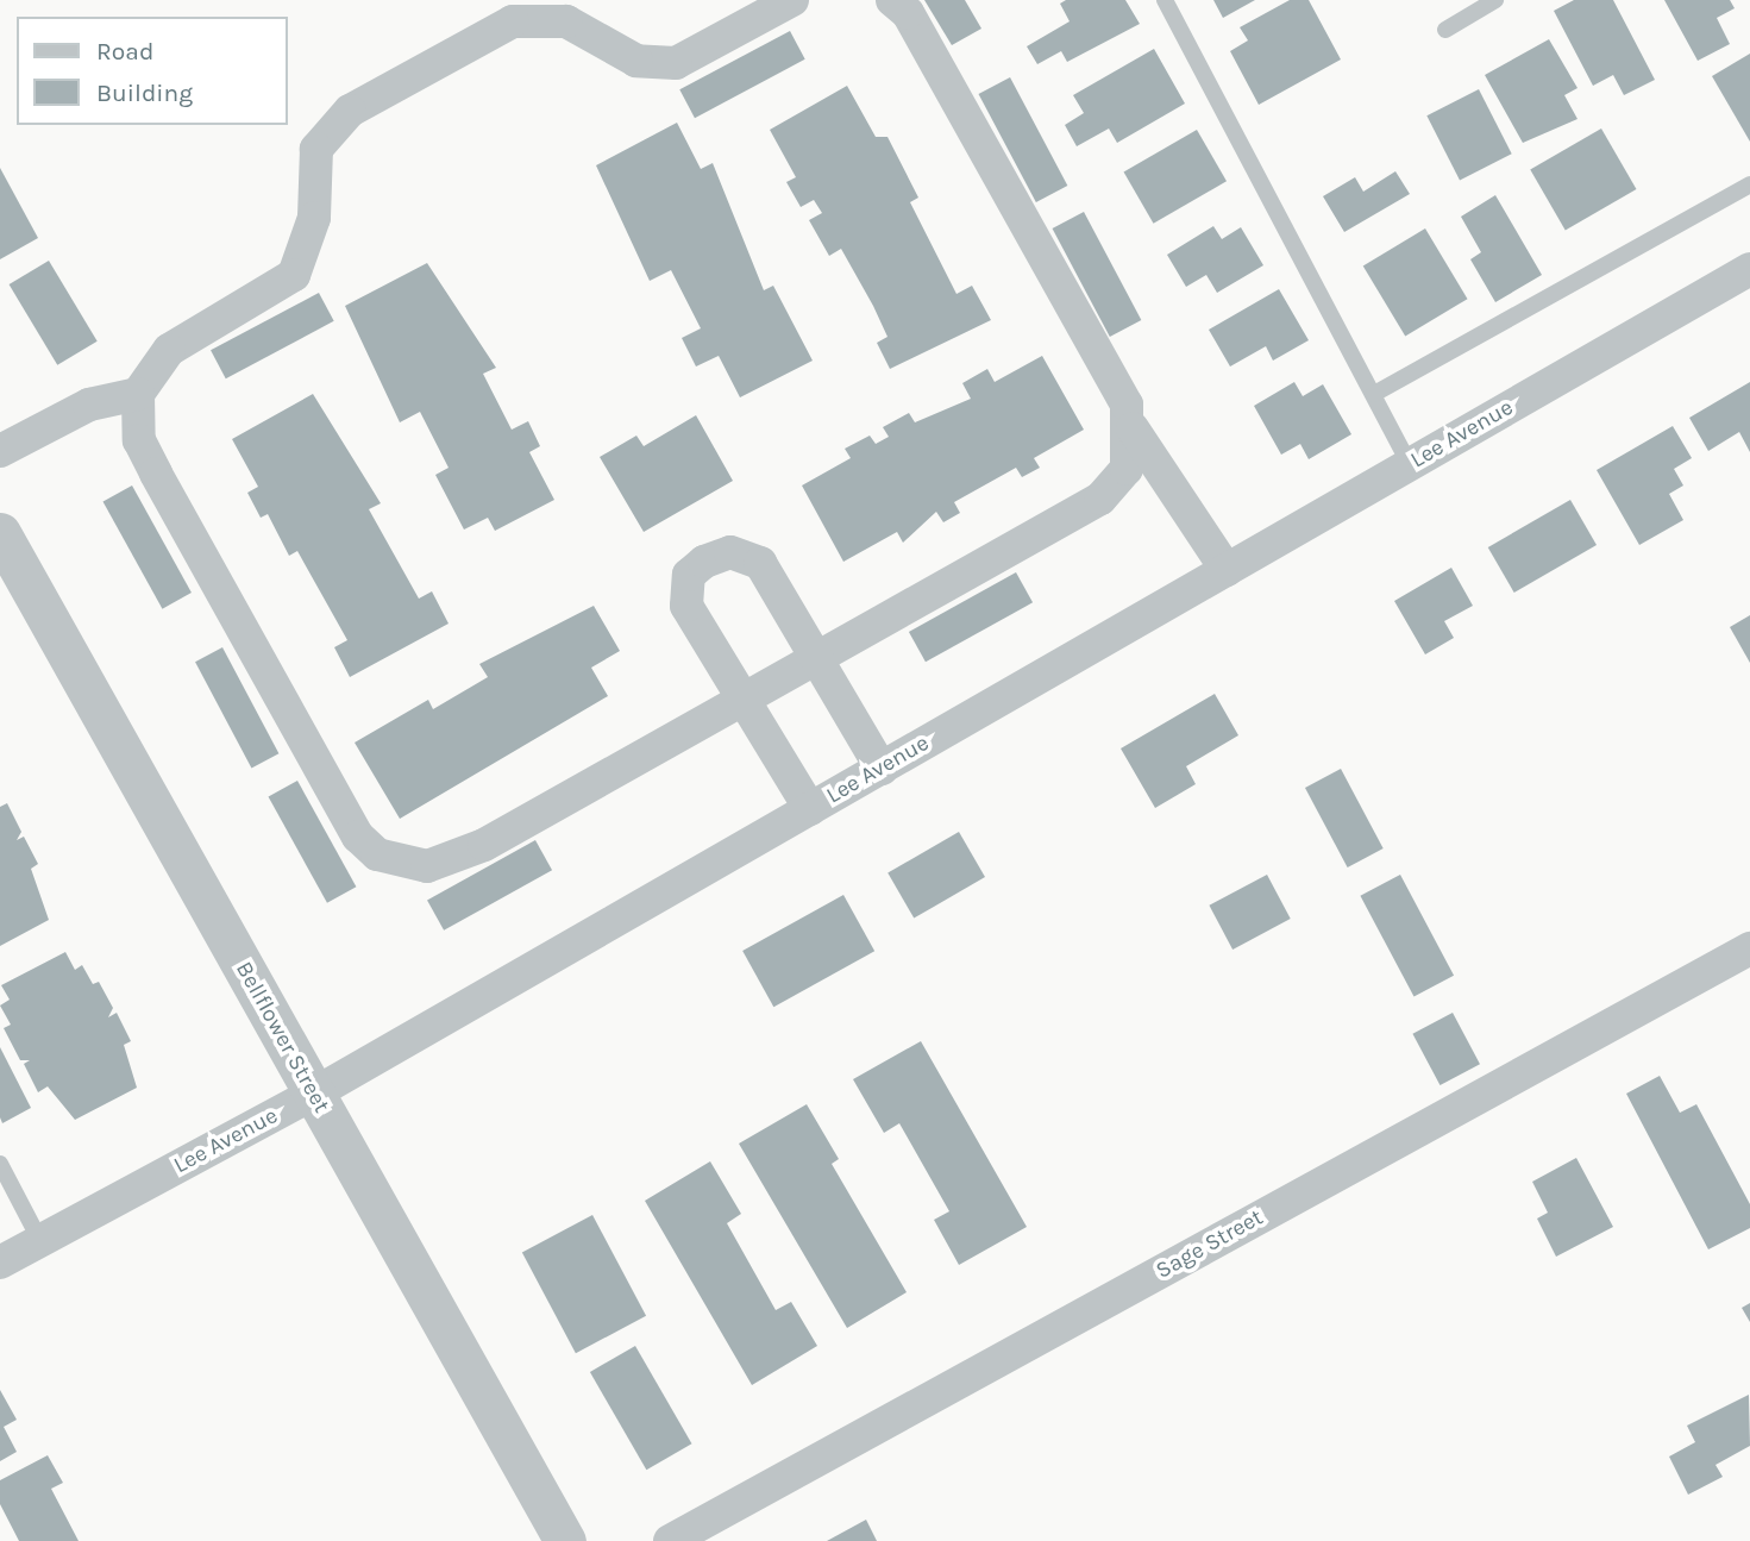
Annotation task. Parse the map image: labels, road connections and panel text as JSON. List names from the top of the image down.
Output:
{
  "streets": {
    "street": ["Lee Avenue", "Bellflower Street", "Sage Street"]
  },
  "crossings": [
    ["Lee Avenue", "Bellflower Street"]
  ],
  "legend": ["Road", "Building"]
}
